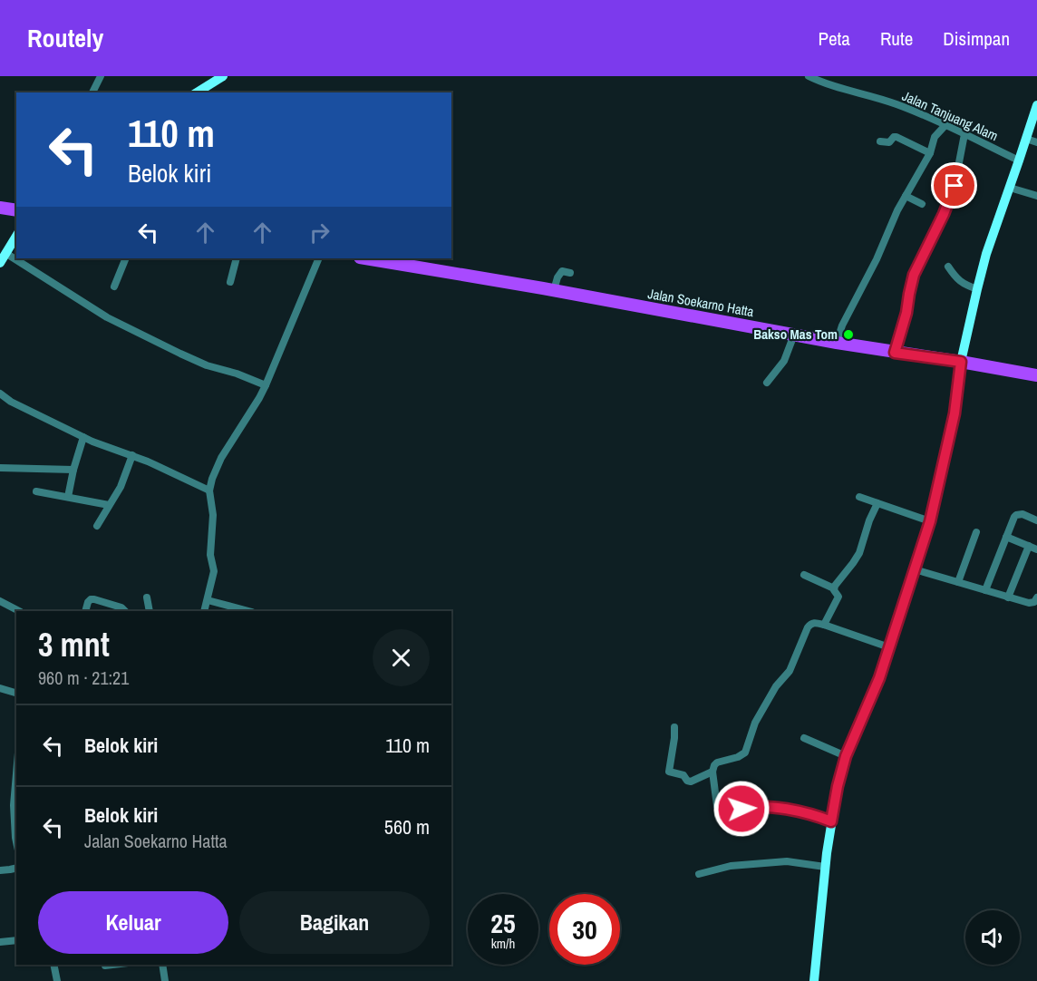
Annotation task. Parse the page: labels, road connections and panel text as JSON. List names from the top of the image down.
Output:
{
  "streets": {
    "highway": ["Jalan Soekarno Hatta"],
    "street": ["Jalan Tanjuang Alam"]
  },
  "places": ["Bakso Mas Tom"],
  "page": {
    "header": "Routely",
    "nav": ["Peta", "Rute", "Disimpan"],
    "turn": ["110 m", "Belok kiri"],
    "heading": ["3 mnt", "960 m · 21:21"],
    "list": [
      {
        "name": "Belok kiri",
        "value": "110 m"
      },
      {
        "name": "Belok kiri",
        "note": "Jalan Soekarno Hatta",
        "value": "560 m"
      }
    ],
    "buttons": ["Keluar", "Bagikan"],
    "speed": "25 km/h",
    "limit": "30"
  }
}
